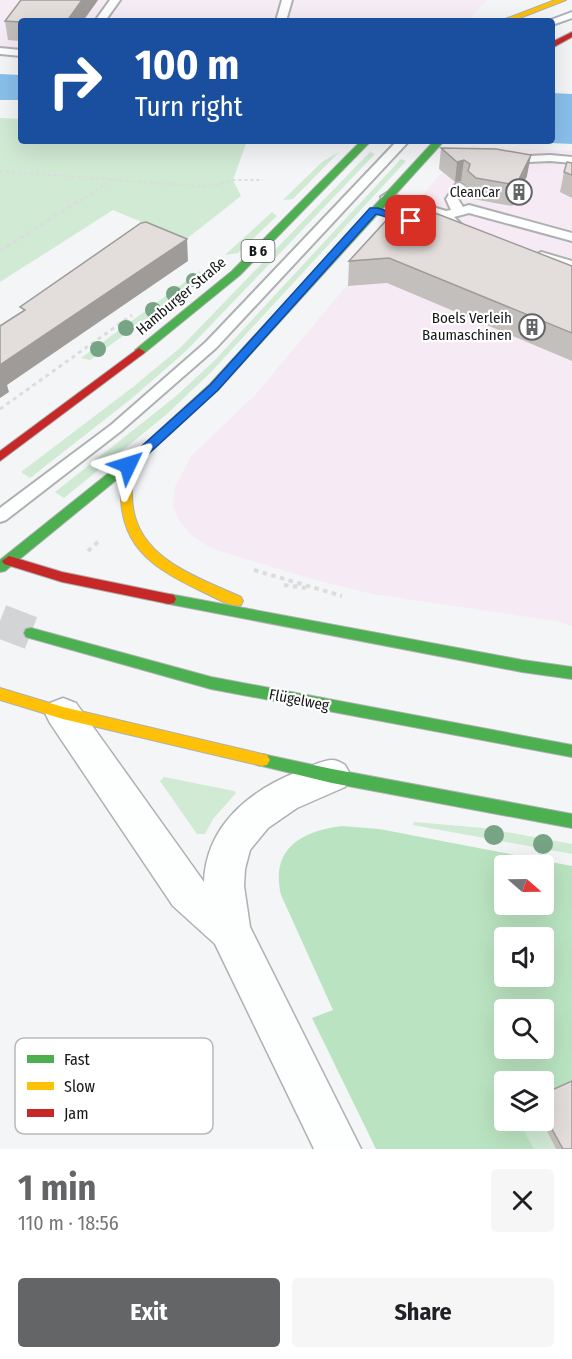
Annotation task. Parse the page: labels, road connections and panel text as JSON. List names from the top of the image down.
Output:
{
  "streets": {
    "main road": ["B 6", "Hamburger Straße", "Flügelweg"]
  },
  "places": {
    "building": ["CleanCar", "Boels Verleih Baumaschinen"]
  },
  "legend": ["Fast", "Slow", "Jam"],
  "north": "right",
  "page": {
    "turn": ["100 m", "Turn right"],
    "heading": ["1 min", "110 m · 18:56"],
    "buttons": ["Exit", "Share"]
  }
}
